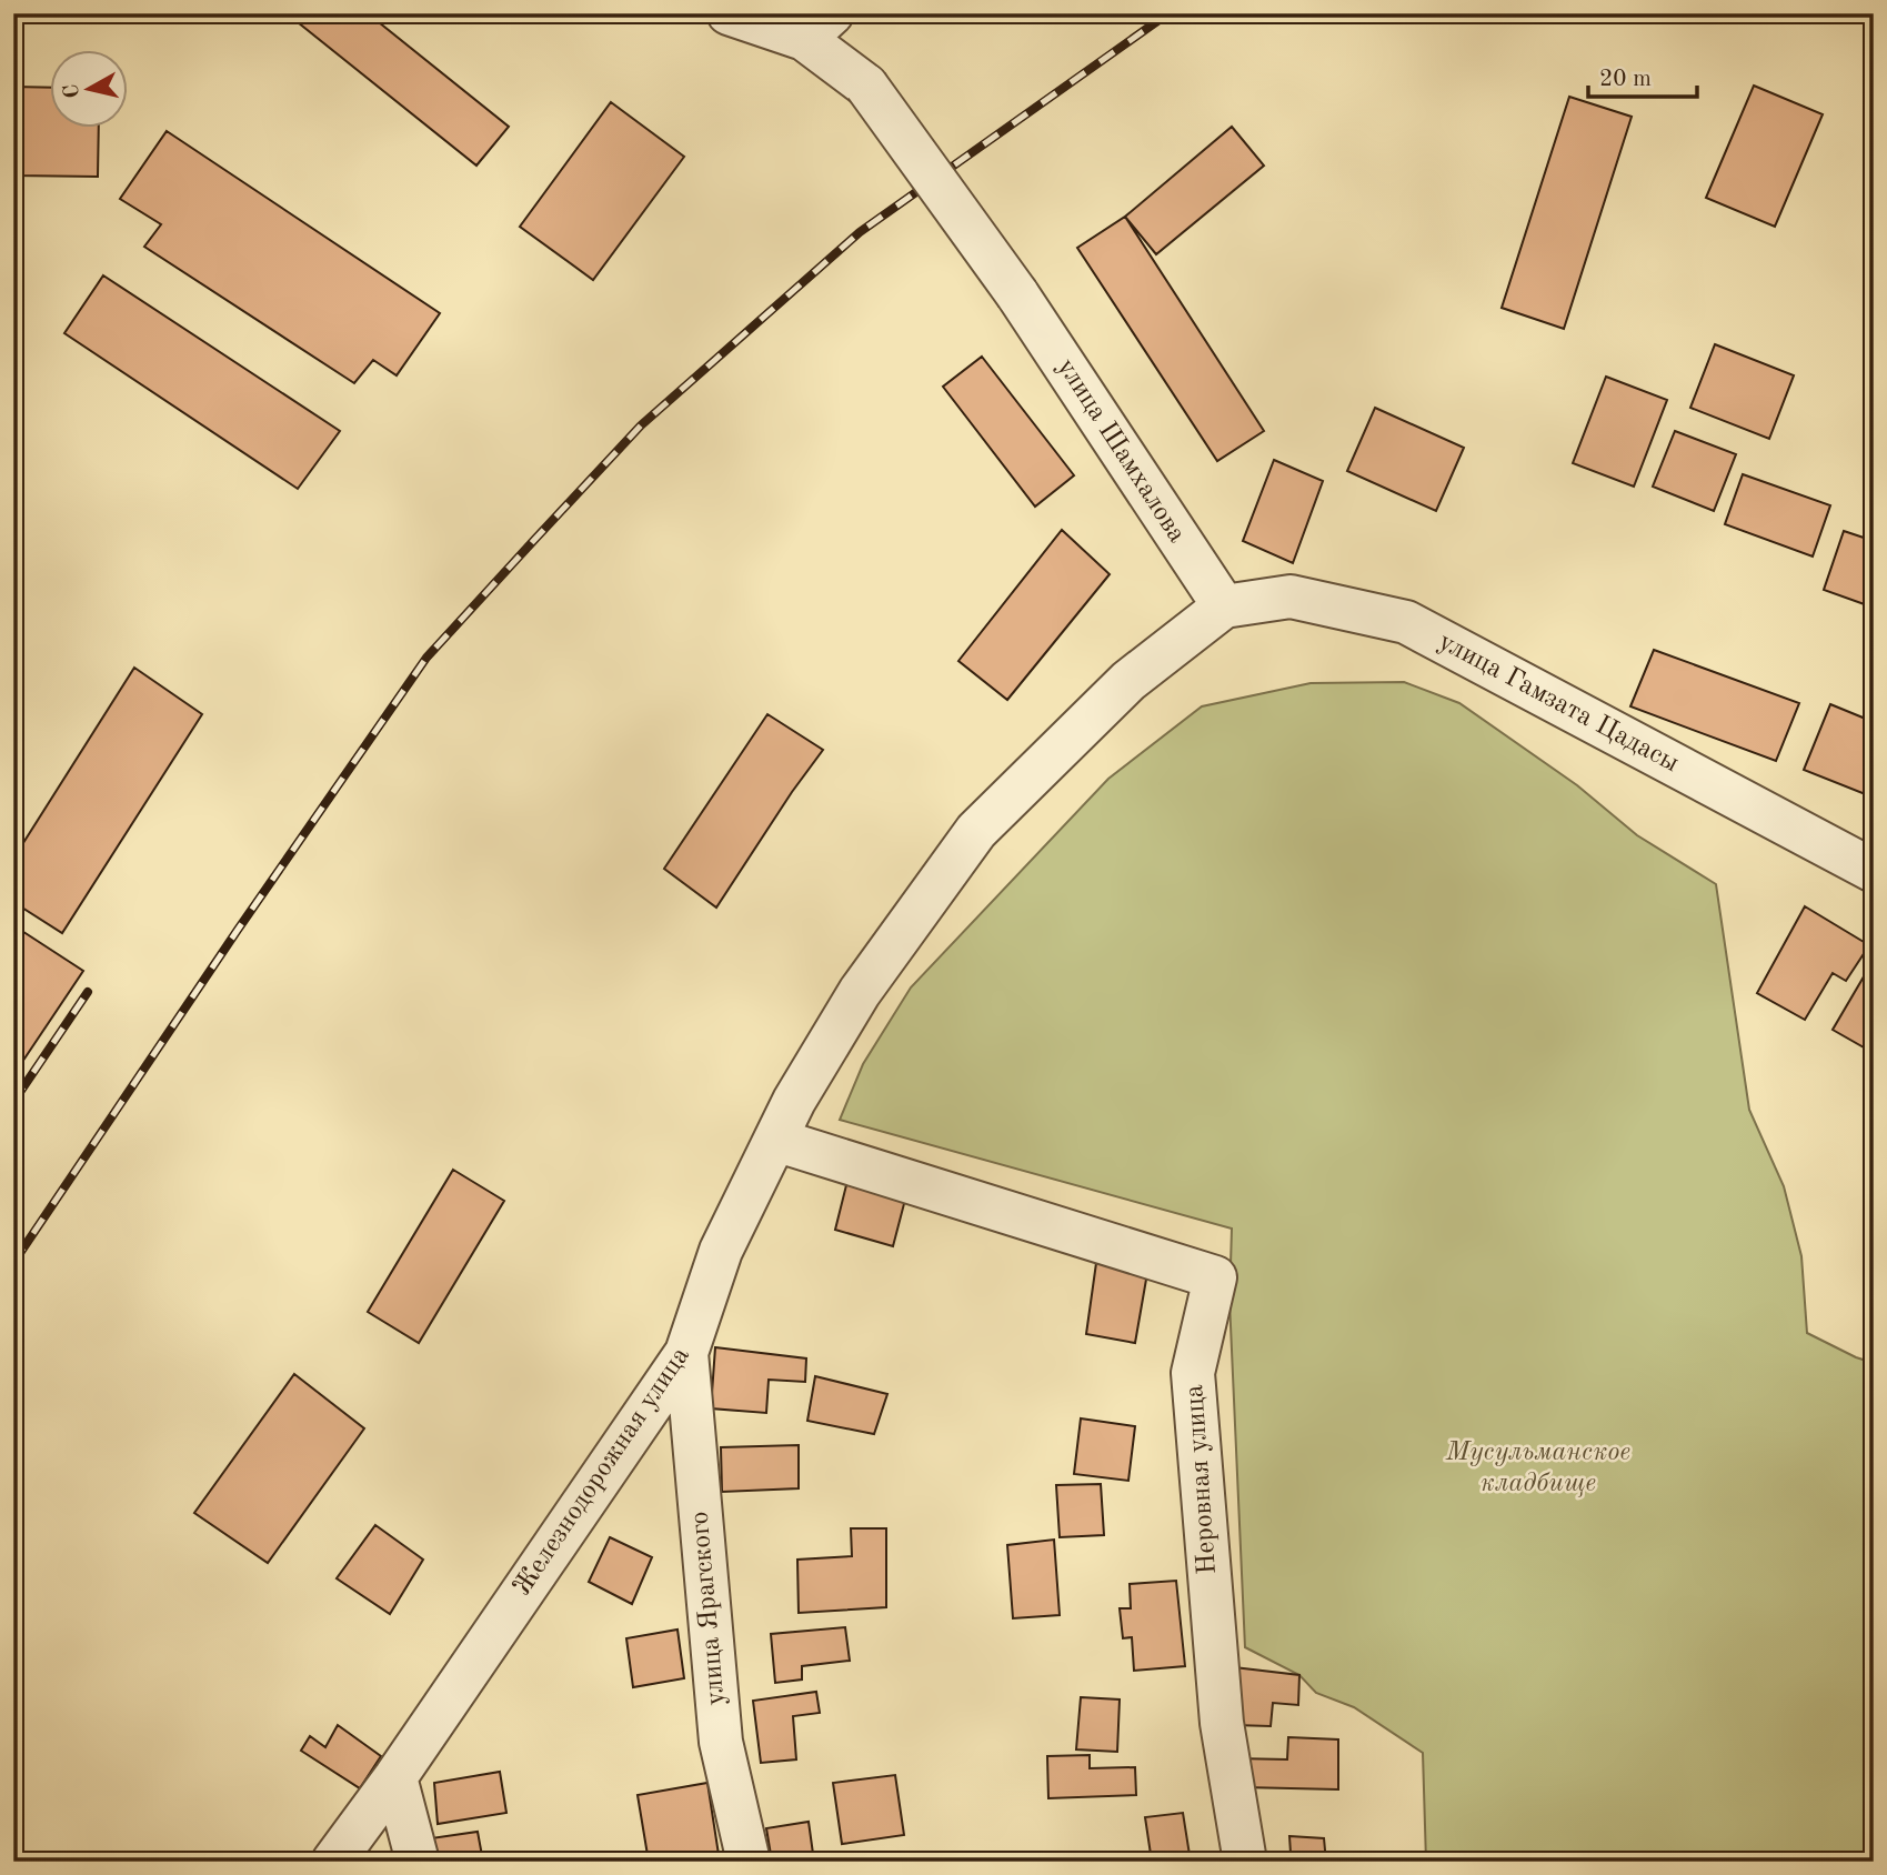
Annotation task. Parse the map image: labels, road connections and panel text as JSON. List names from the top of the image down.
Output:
{
  "streets": {
    "street": [
      "улица Шамхалова",
      "улица Гамзата Цадасы",
      "Железнодорожная улица",
      "Неровная улица",
      "улица Ярагского"
    ]
  },
  "crossings": [
    ["улица Шамхалова", "улица Гамзата Цадасы"],
    ["улица Шамхалова", "Железнодорожная улица"],
    ["улица Гамзата Цадасы", "Железнодорожная улица"],
    ["Железнодорожная улица", "Неровная улица"],
    ["Железнодорожная улица", "улица Ярагского"]
  ],
  "parks": ["Мусульманское кладбище"],
  "scale_bar": "20 m",
  "north": "left"
}
